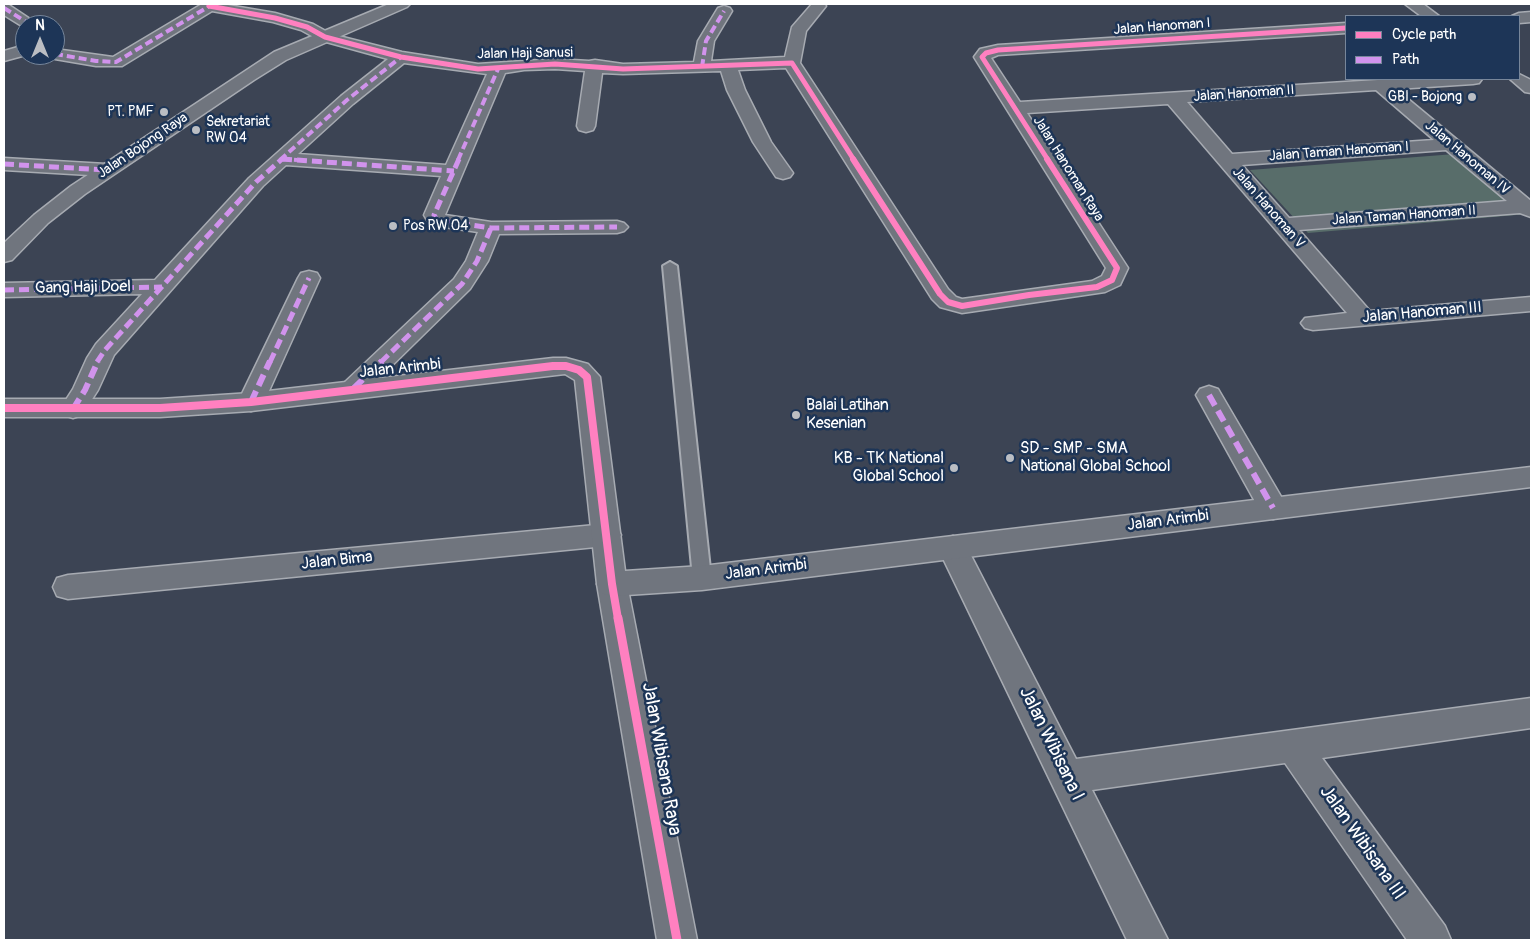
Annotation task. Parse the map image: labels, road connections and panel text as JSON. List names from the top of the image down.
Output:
{
  "streets": {
    "street": [
      "Jalan Hanoman I",
      "Jalan Haji Sanusi",
      "Jalan Hanoman II",
      "Jalan Bojong Raya",
      "Jalan Taman Hanoman I",
      "Jalan Hanoman IV",
      "Jalan Hanoman Raya",
      "Jalan Hanoman V",
      "Jalan Taman Hanoman II",
      "Gang Haji Doel",
      "Jalan Hanoman III",
      "Jalan Arimbi",
      "Jalan Bima",
      "Jalan Wibisana I",
      "Jalan Wibisana Raya",
      "Jalan Wibisana III"
    ]
  },
  "crossings": [
    ["Jalan Hanoman I", "Jalan Hanoman Raya"],
    ["Jalan Haji Sanusi", "Jalan Bojong Raya"],
    ["Jalan Haji Sanusi", "Jalan Hanoman Raya"],
    ["Jalan Hanoman II", "Jalan Hanoman IV"],
    ["Jalan Hanoman II", "Jalan Hanoman Raya"],
    ["Jalan Hanoman II", "Jalan Hanoman V"],
    ["Jalan Taman Hanoman I", "Jalan Hanoman IV"],
    ["Jalan Taman Hanoman I", "Jalan Hanoman V"],
    ["Jalan Hanoman IV", "Jalan Taman Hanoman II"],
    ["Jalan Hanoman V", "Jalan Taman Hanoman II"],
    ["Jalan Hanoman V", "Jalan Hanoman III"],
    ["Jalan Arimbi", "Jalan Bima"],
    ["Jalan Arimbi", "Jalan Wibisana I"],
    ["Jalan Arimbi", "Jalan Wibisana Raya"]
  ],
  "places": [
    "GBI - Bojong",
    "PT. PMF",
    "Sekretariat RW 04",
    "Pos RW 04",
    "Balai Latihan Kesenian",
    "SD - SMP - SMA National Global School",
    "KB - TK National Global School"
  ],
  "legend": ["Cycle path", "Path"],
  "north": "top"
}
